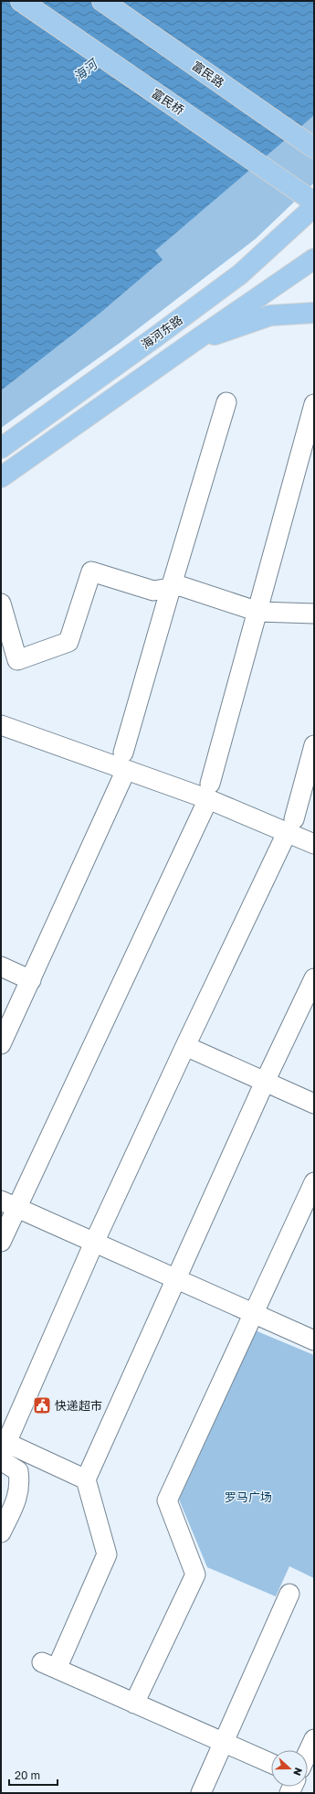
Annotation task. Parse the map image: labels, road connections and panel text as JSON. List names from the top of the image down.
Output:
{
  "streets": {
    "main road": ["富民路", "富民桥", "海河东路"]
  },
  "water": ["海河"],
  "parks": ["罗马广场"],
  "places": {
    "public building": ["快递超市"]
  },
  "scale_bar": "20 m",
  "north": "right"
}
